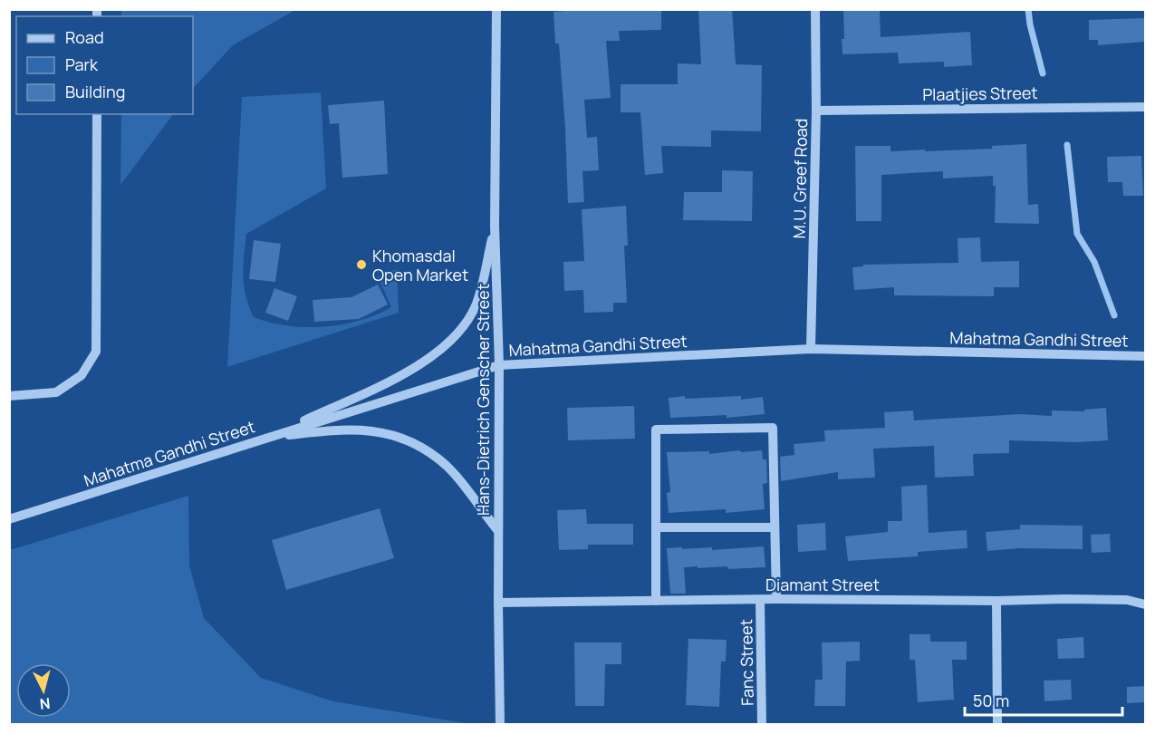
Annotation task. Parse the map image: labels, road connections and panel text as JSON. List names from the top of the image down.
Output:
{
  "streets": {
    "street": [
      "Plaatjies Street",
      "M.U. Greef Road",
      "Mahatma Gandhi Street",
      "Hans-Dietrich Genscher Street",
      "Diamant Street",
      "Fanc Street"
    ]
  },
  "crossings": [
    ["Plaatjies Street", "M.U. Greef Road"],
    ["M.U. Greef Road", "Mahatma Gandhi Street"],
    ["Mahatma Gandhi Street", "Hans-Dietrich Genscher Street"],
    ["Hans-Dietrich Genscher Street", "Diamant Street"],
    ["Diamant Street", "Fanc Street"]
  ],
  "places": ["Khomasdal Open Market"],
  "legend": ["Road", "Park", "Building"],
  "scale_bar": "50 m",
  "north": "bottom"
}
